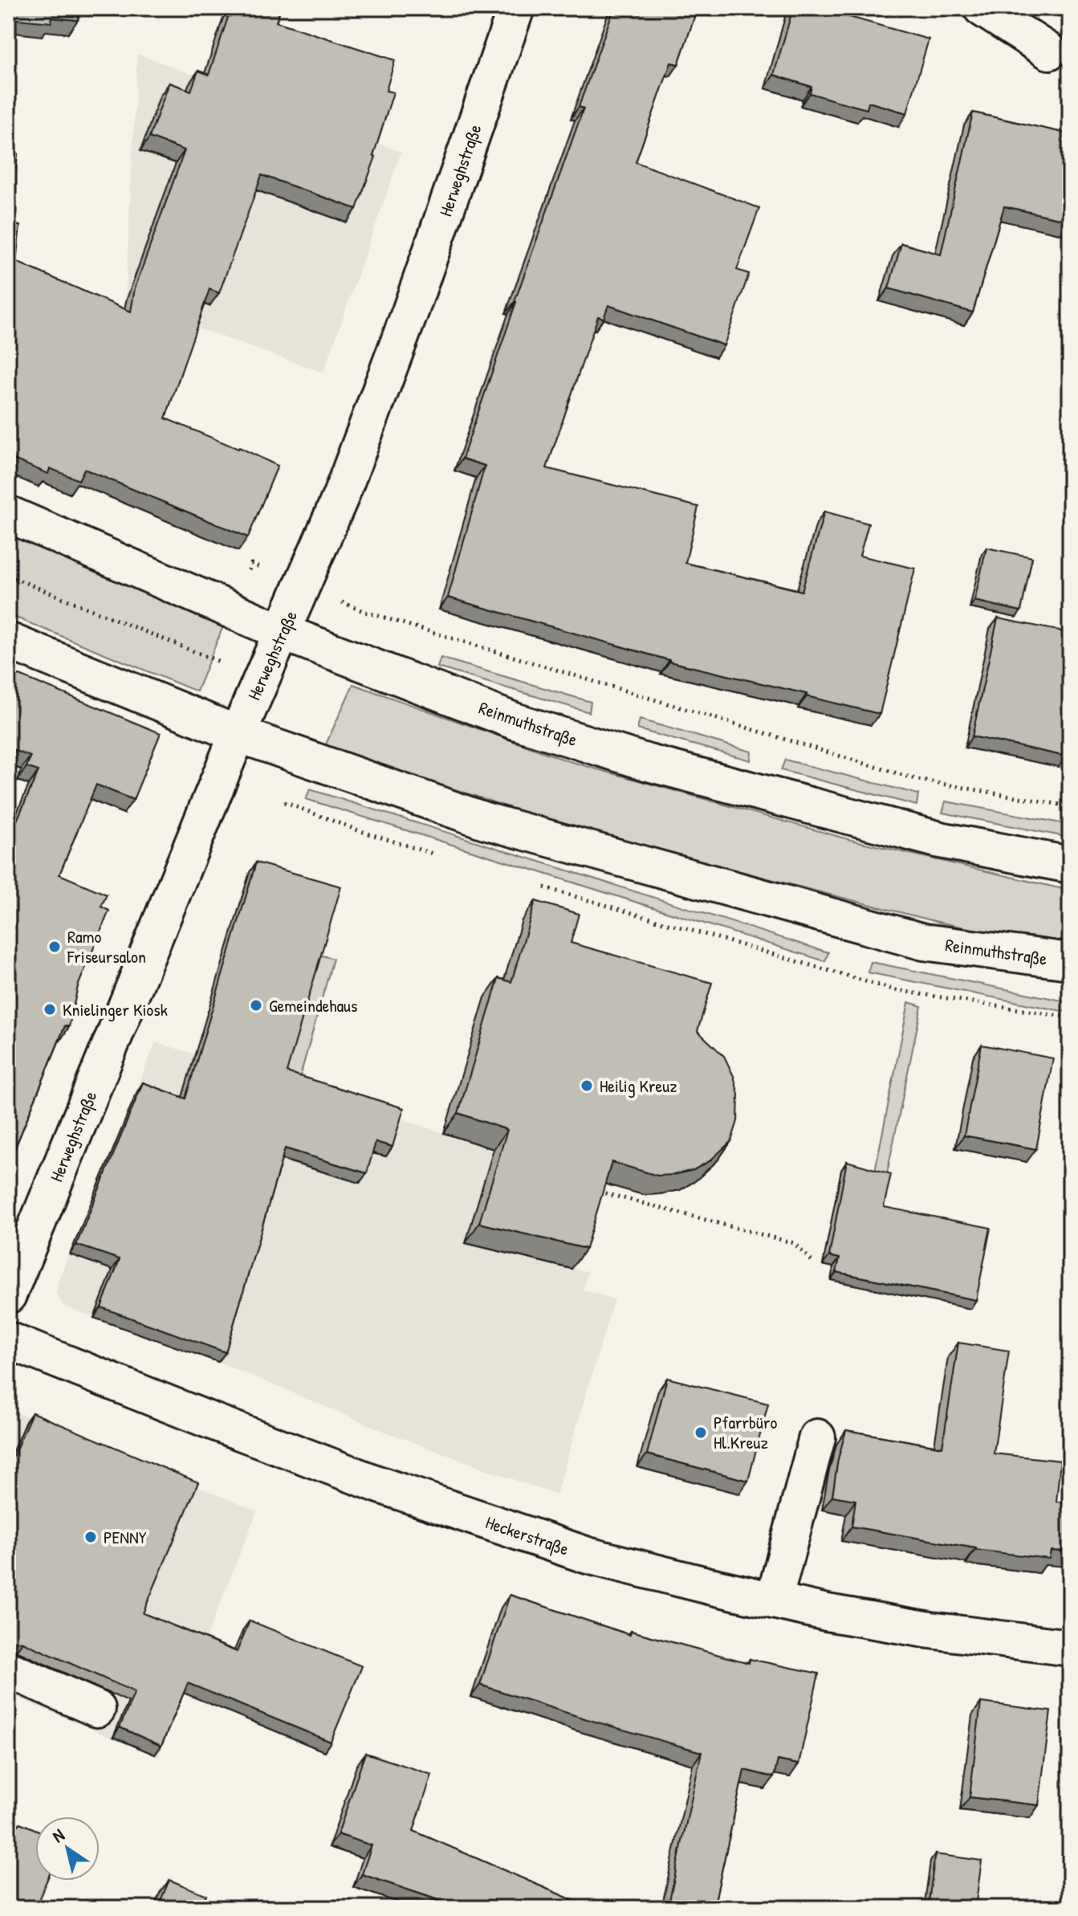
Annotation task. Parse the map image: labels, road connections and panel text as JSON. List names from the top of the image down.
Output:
{
  "streets": {
    "street": ["Herweghstraße", "Reinmuthstraße", "Heckerstraße"]
  },
  "crossings": [
    ["Herweghstraße", "Reinmuthstraße"]
  ],
  "places": [
    "Ramo Friseursalon",
    "Gemeindehaus",
    "Knielinger Kiosk",
    "Heilig Kreuz",
    "Pfarrbüro Hl.Kreuz",
    "PENNY"
  ],
  "north": "top left"
}
